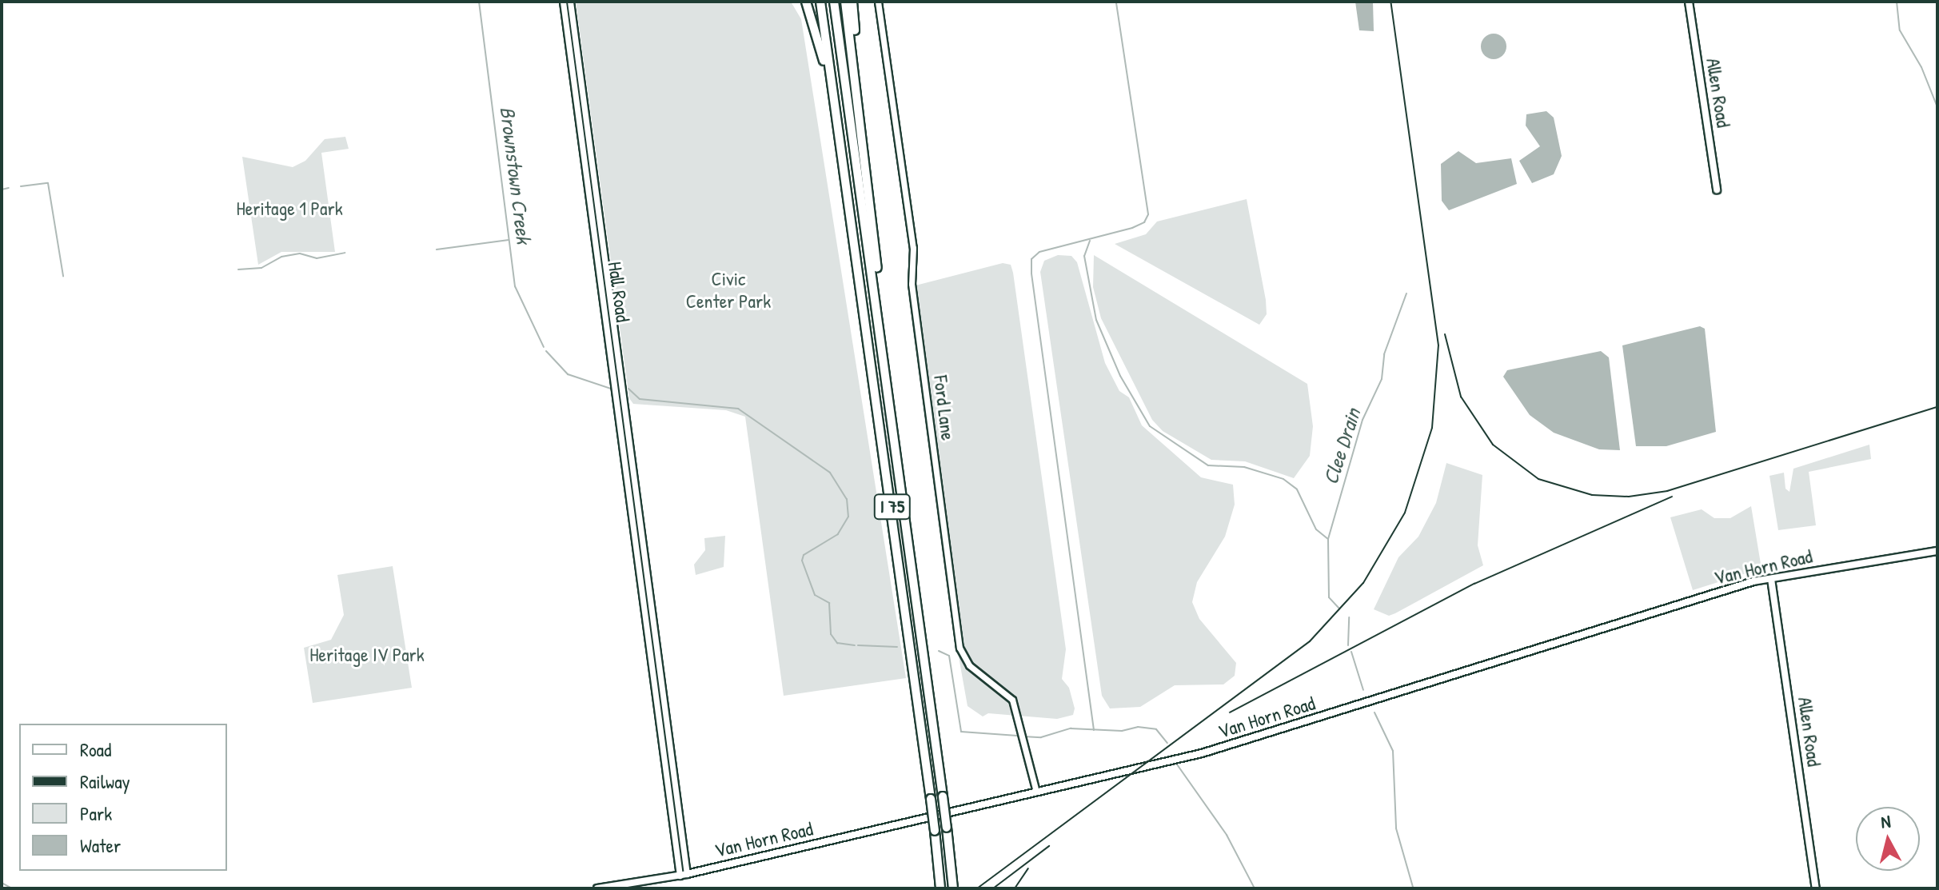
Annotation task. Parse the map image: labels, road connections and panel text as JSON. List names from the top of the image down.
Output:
{
  "streets": {
    "highway": ["I 75"],
    "main road": ["Allen Road", "Van Horn Road"],
    "street": ["Hall Road", "Ford Lane"]
  },
  "crossings": [
    ["Allen Road", "Van Horn Road"],
    ["Hall Road", "Van Horn Road"],
    ["Ford Lane", "Van Horn Road"]
  ],
  "water": ["Brownstown Creek", "Clee Drain"],
  "parks": ["Heritage 1 Park", "Civic Center Park", "Heritage IV Park"],
  "legend": [
    "Road",
    "Railway",
    "Park",
    "Water"
  ],
  "north": "top"
}
